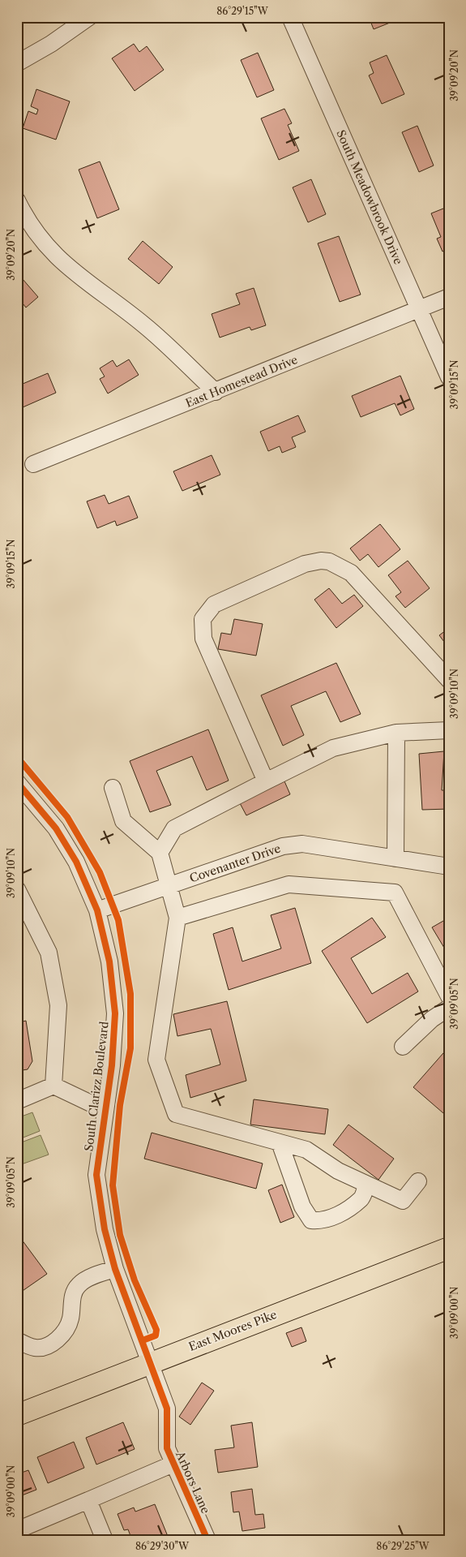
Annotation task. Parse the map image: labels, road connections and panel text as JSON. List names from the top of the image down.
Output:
{
  "streets": {
    "main road": ["East Moores Pike"],
    "street": [
      "South Meadowbrook Drive",
      "East Homestead Drive",
      "Covenanter Drive",
      "South Clarizz Boulevard",
      "Arbors Lane"
    ]
  },
  "crossings": [
    ["South Meadowbrook Drive", "East Homestead Drive"],
    ["Covenanter Drive", "South Clarizz Boulevard"],
    ["South Clarizz Boulevard", "East Moores Pike"],
    ["South Clarizz Boulevard", "Arbors Lane"],
    ["East Moores Pike", "Arbors Lane"]
  ],
  "coordinates": [
    "86°29'15\"W",
    "39°09'20\"N",
    "39°09'15\"N",
    "39°09'10\"N",
    "39°09'05\"N",
    "39°09'00\"N",
    "86°29'30\"W",
    "86°29'25\"W"
  ]
}
